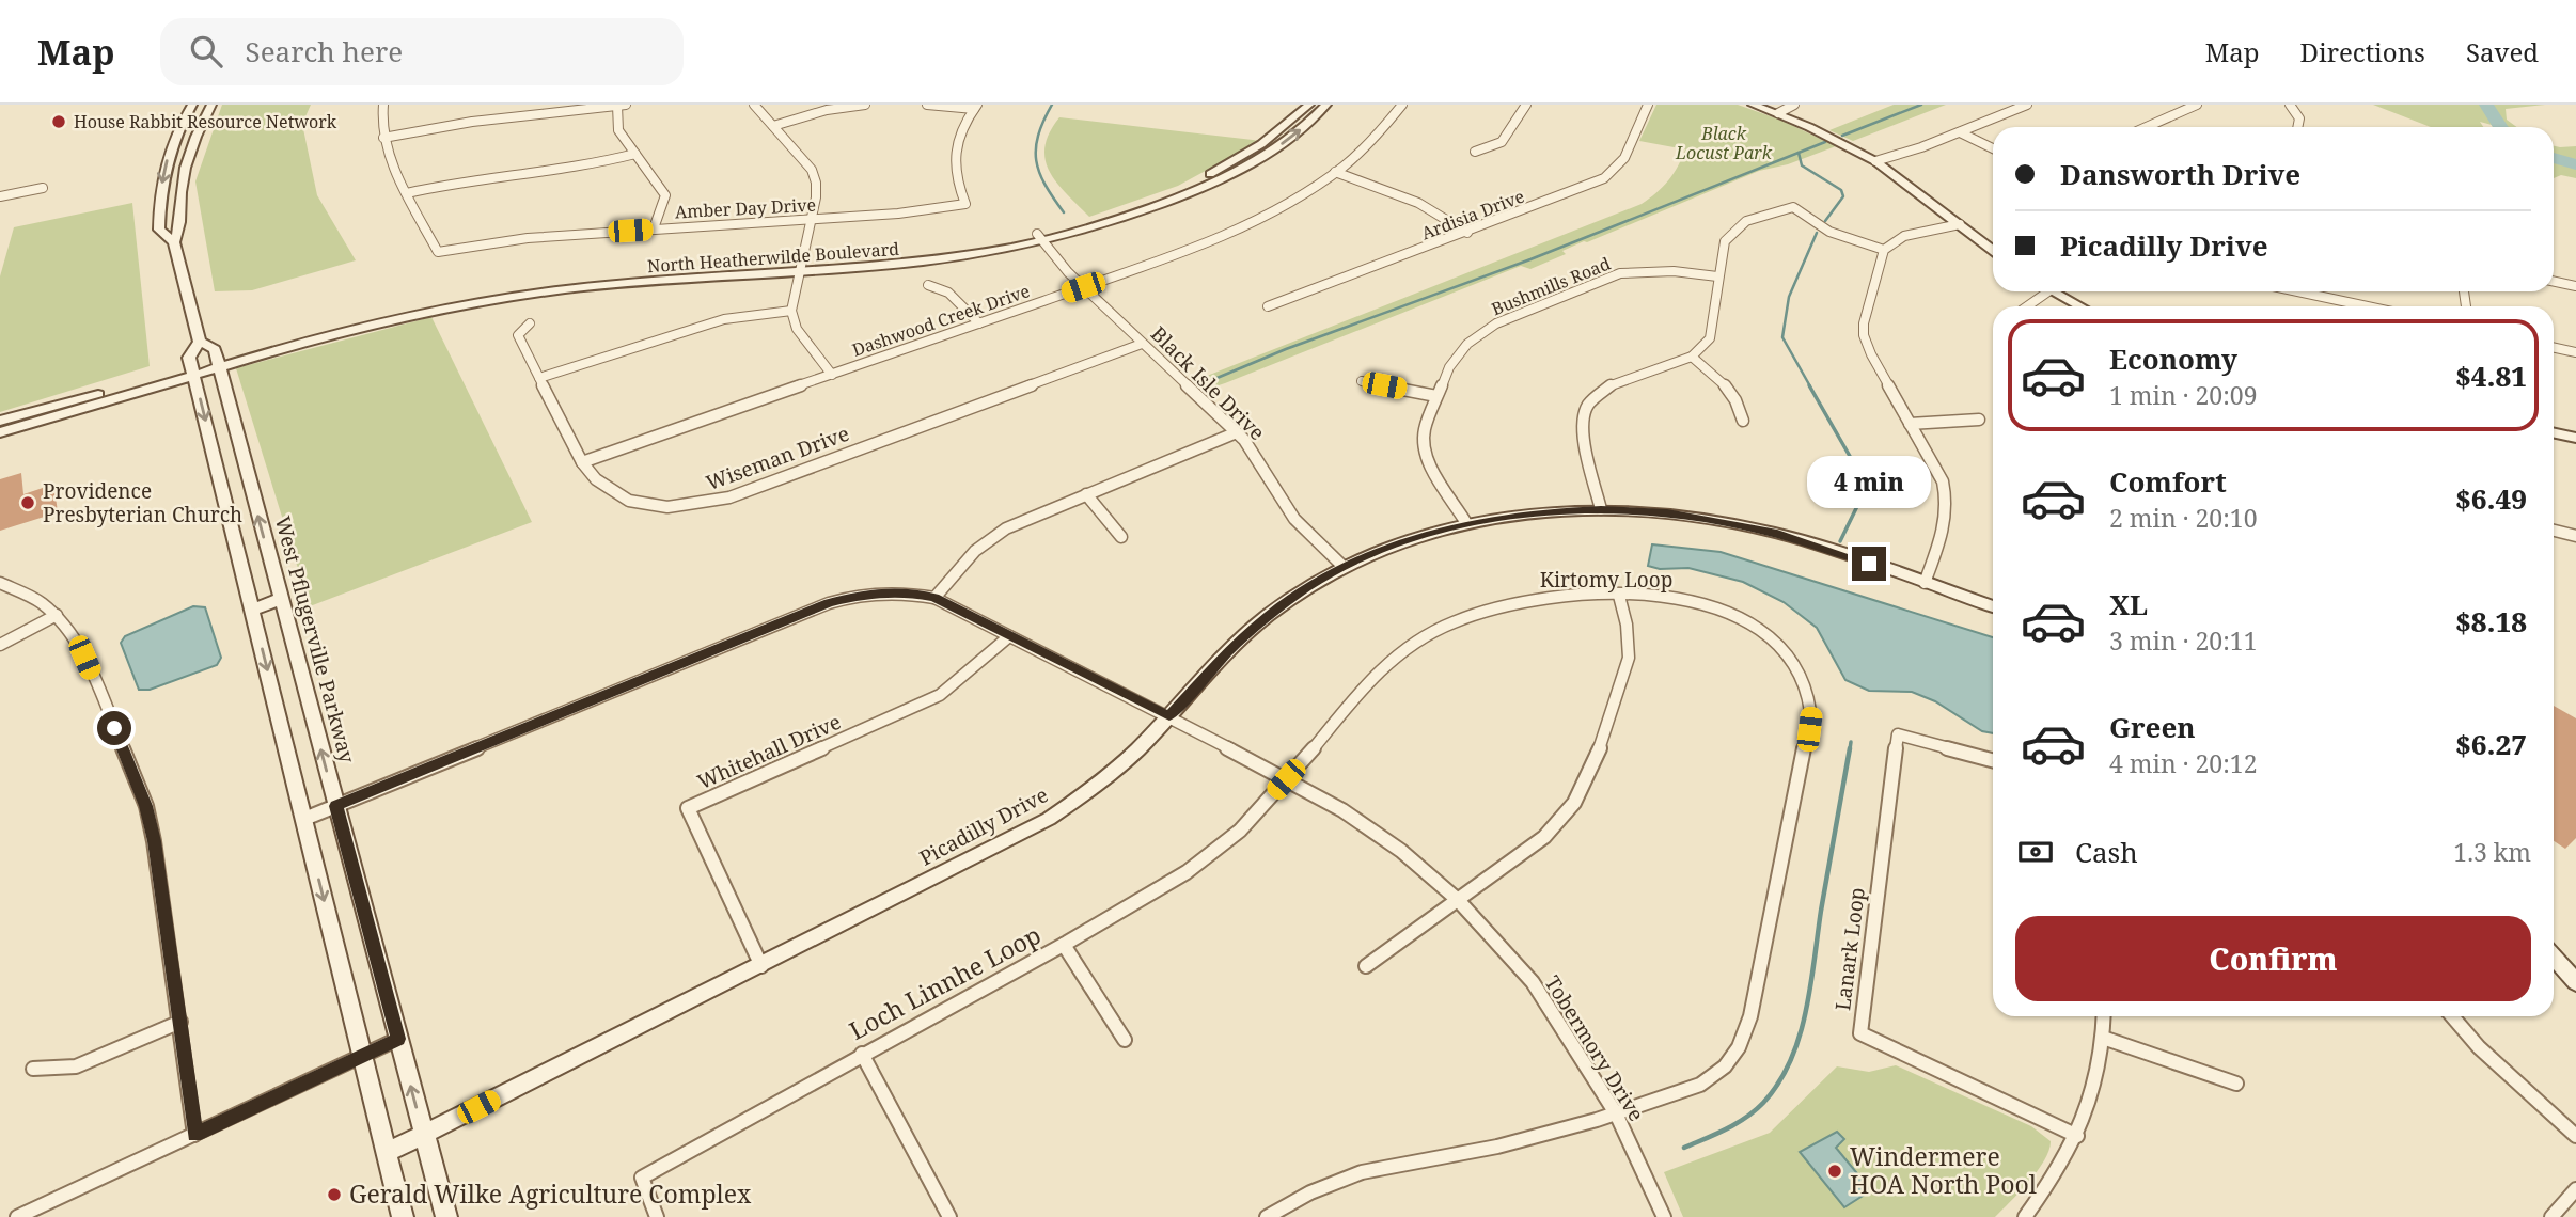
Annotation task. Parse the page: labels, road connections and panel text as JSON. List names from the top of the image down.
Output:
{
  "streets": {
    "main road": ["North Heatherwilde Boulevard", "West Pflugerville Parkway", "Picadilly Drive"],
    "street": [
      "Amber Day Drive",
      "Ardisia Drive",
      "Bushmills Road",
      "Dashwood Creek Drive",
      "Black Isle Drive",
      "Wiseman Drive",
      "Kirtomy Loop",
      "Whitehall Drive",
      "Lanark Loop",
      "Loch Linnhe Loop",
      "Tobermory Drive"
    ]
  },
  "crossings": [
    ["North Heatherwilde Boulevard", "Black Isle Drive"],
    ["North Heatherwilde Boulevard", "West Pflugerville Parkway"],
    ["Bushmills Road", "Picadilly Drive"],
    ["Dashwood Creek Drive", "Black Isle Drive"],
    ["Dashwood Creek Drive", "Wiseman Drive"],
    ["Black Isle Drive", "Wiseman Drive"],
    ["Black Isle Drive", "Picadilly Drive"],
    ["Kirtomy Loop", "Loch Linnhe Loop"],
    ["Kirtomy Loop", "Tobermory Drive"],
    ["West Pflugerville Parkway", "Picadilly Drive"],
    ["West Pflugerville Parkway", "Tobermory Drive"],
    ["Whitehall Drive", "Picadilly Drive"],
    ["Whitehall Drive", "Tobermory Drive"],
    ["Picadilly Drive", "Tobermory Drive"],
    ["Loch Linnhe Loop", "Tobermory Drive"]
  ],
  "parks": ["Black Locust Park"],
  "places": [
    "House Rabbit Resource Network",
    "Providence Presbyterian Church",
    "Windermere HOA North Pool",
    "Gerald Wilke Agriculture Complex"
  ],
  "page": {
    "header": "Map",
    "search": "Search here",
    "nav": ["Map", "Directions", "Saved"],
    "banner": ["Dansworth Drive", "Picadilly Drive"],
    "list": [
      {
        "name": "Economy",
        "note": "1 min · 20:09",
        "value": "$4.81"
      },
      {
        "name": "Comfort",
        "note": "2 min · 20:10",
        "value": "$6.49"
      },
      {
        "name": "XL",
        "note": "3 min · 20:11",
        "value": "$8.18"
      },
      {
        "name": "Green",
        "note": "4 min · 20:12",
        "value": "$6.27"
      }
    ],
    "bubble": "4 min",
    "pay": ["Cash", "1.3 km"],
    "buttons": "Confirm"
  }
}
